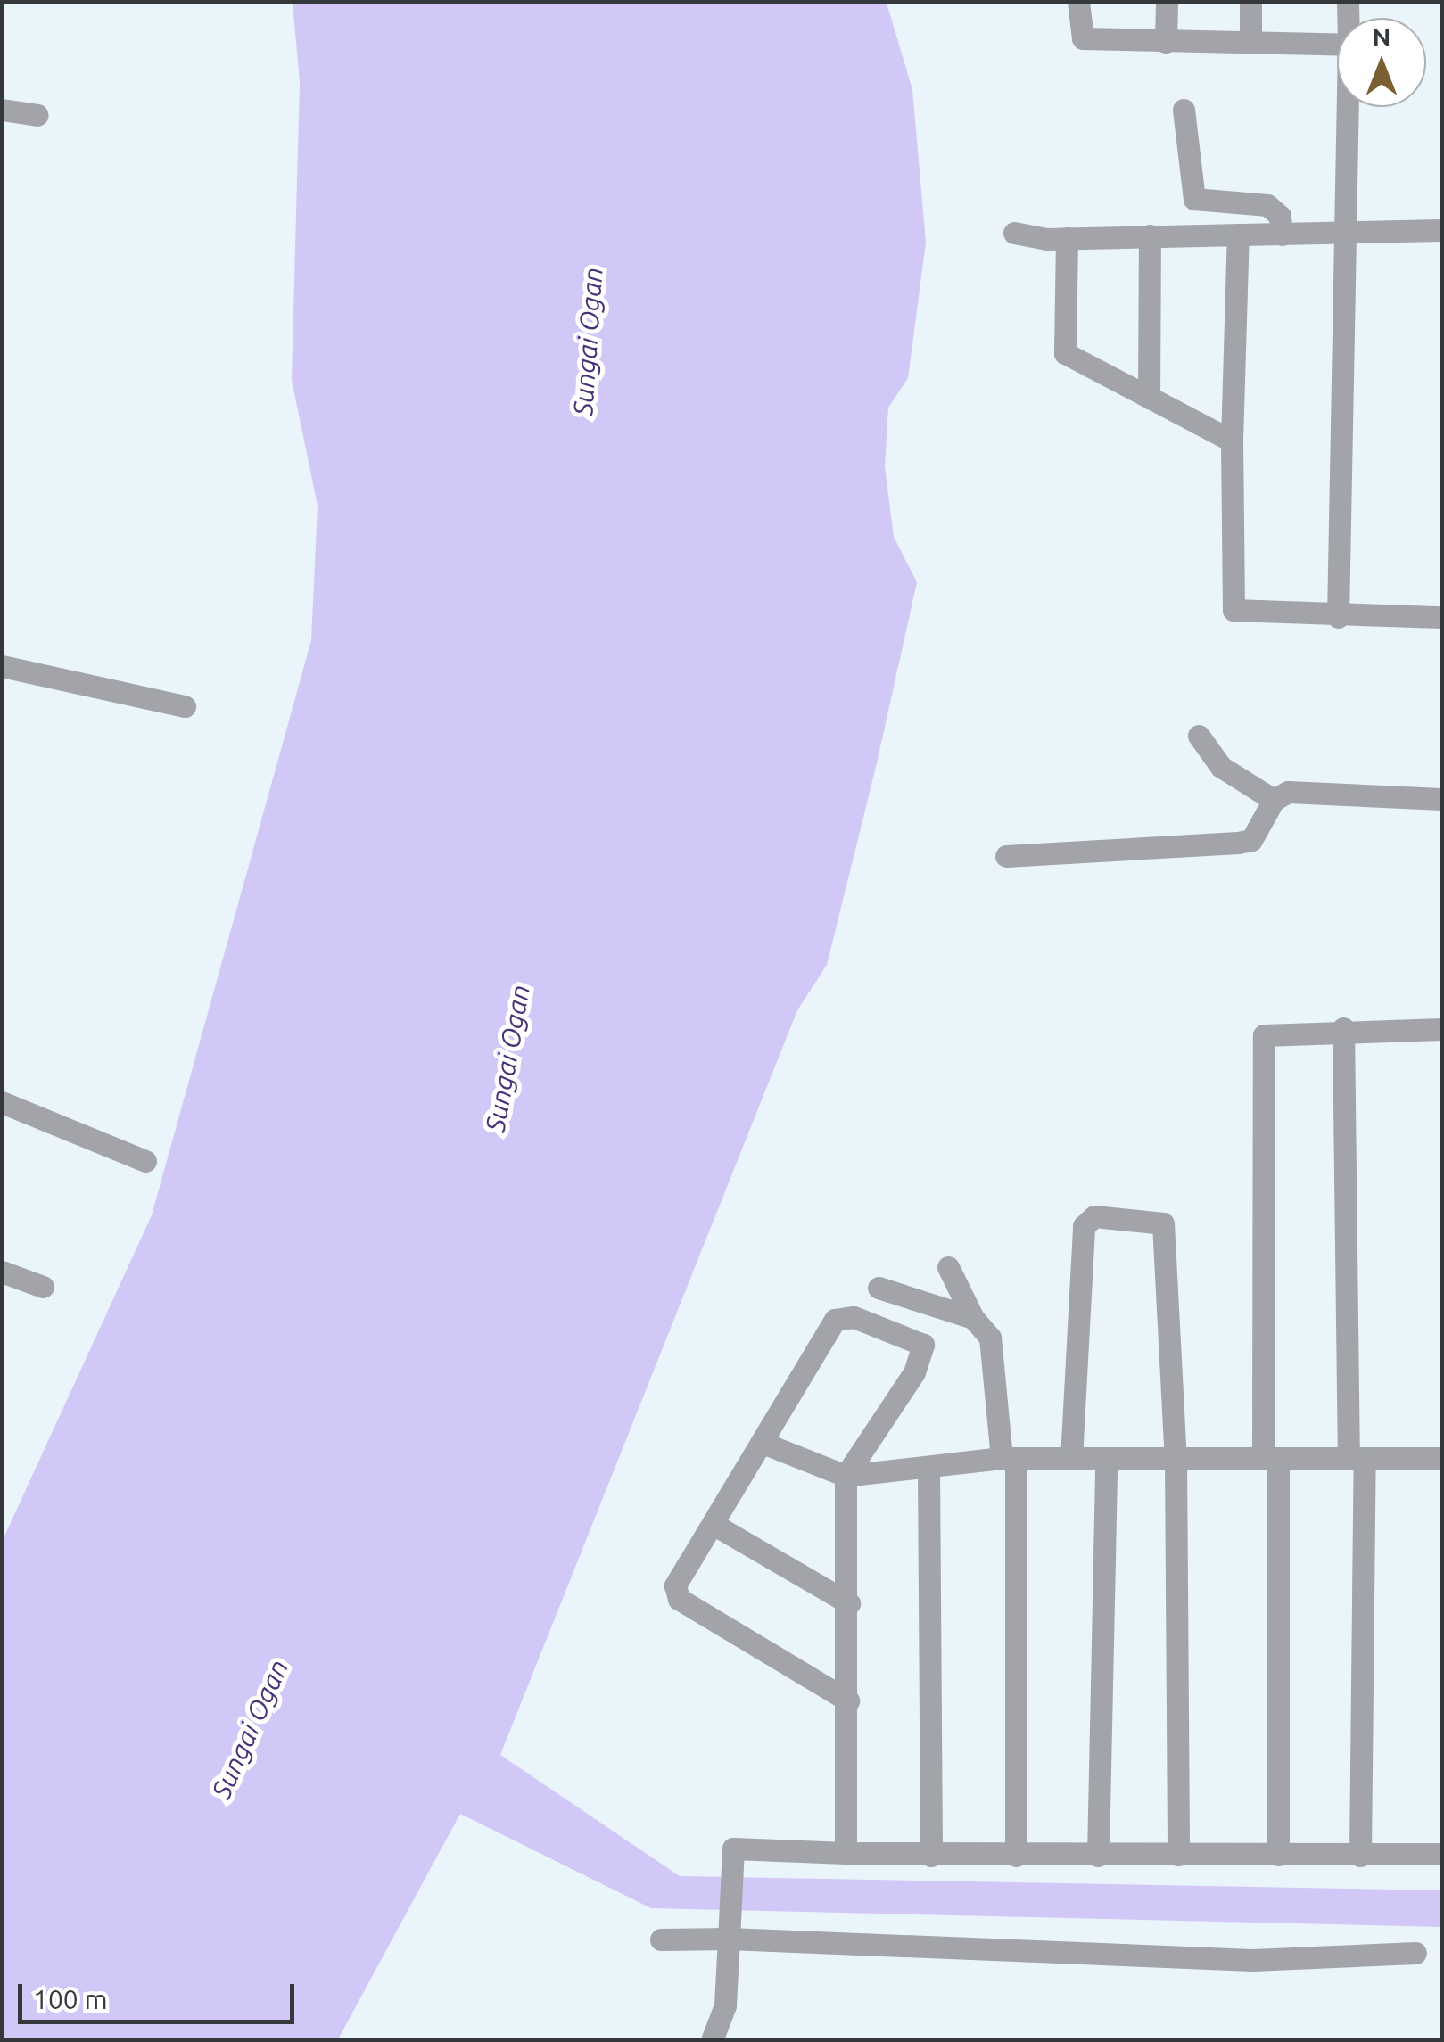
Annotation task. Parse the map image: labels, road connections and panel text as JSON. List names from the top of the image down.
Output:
{
  "water": ["Sungai Ogan"],
  "scale_bar": "100 m",
  "north": "top"
}
